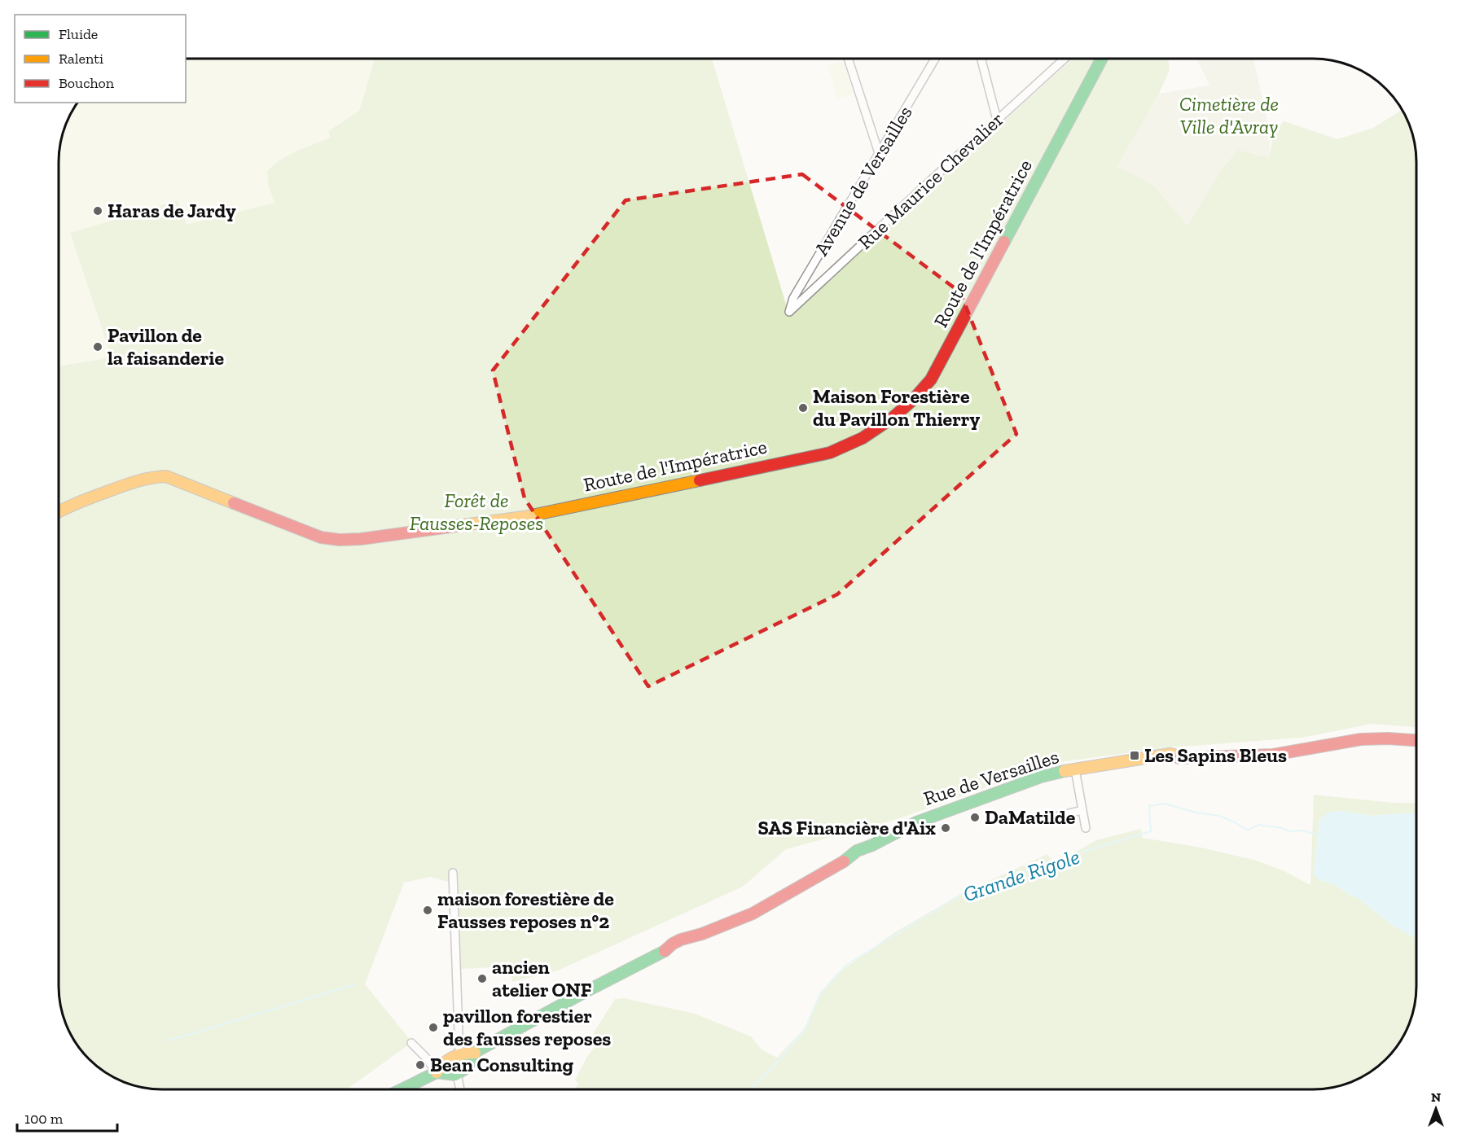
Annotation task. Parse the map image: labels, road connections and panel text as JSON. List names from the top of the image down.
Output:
{
  "streets": {
    "street": [
      "Avenue de Versailles",
      "Rue Maurice Chevalier",
      "Route de l'Impératrice",
      "Rue de Versailles"
    ]
  },
  "crossings": [
    ["Avenue de Versailles", "Rue Maurice Chevalier"]
  ],
  "water": ["Grande Rigole"],
  "parks": ["Cimetière de Ville d'Avray", "Forêt de Fausses-Reposes"],
  "places": {
    "other": [
      "Haras de Jardy",
      "Pavillon de la faisanderie",
      "Maison Forestière du Pavillon Thierry",
      "DaMatilde",
      "SAS Financière d'Aix",
      "maison forestière de Fausses reposes n°2",
      "ancien atelier ONF",
      "pavillon forestier des fausses reposes",
      "Bean Consulting"
    ],
    "transit": ["Les Sapins Bleus"]
  },
  "legend": ["Fluide", "Ralenti", "Bouchon"],
  "scale_bar": "100 m",
  "north": "top"
}
